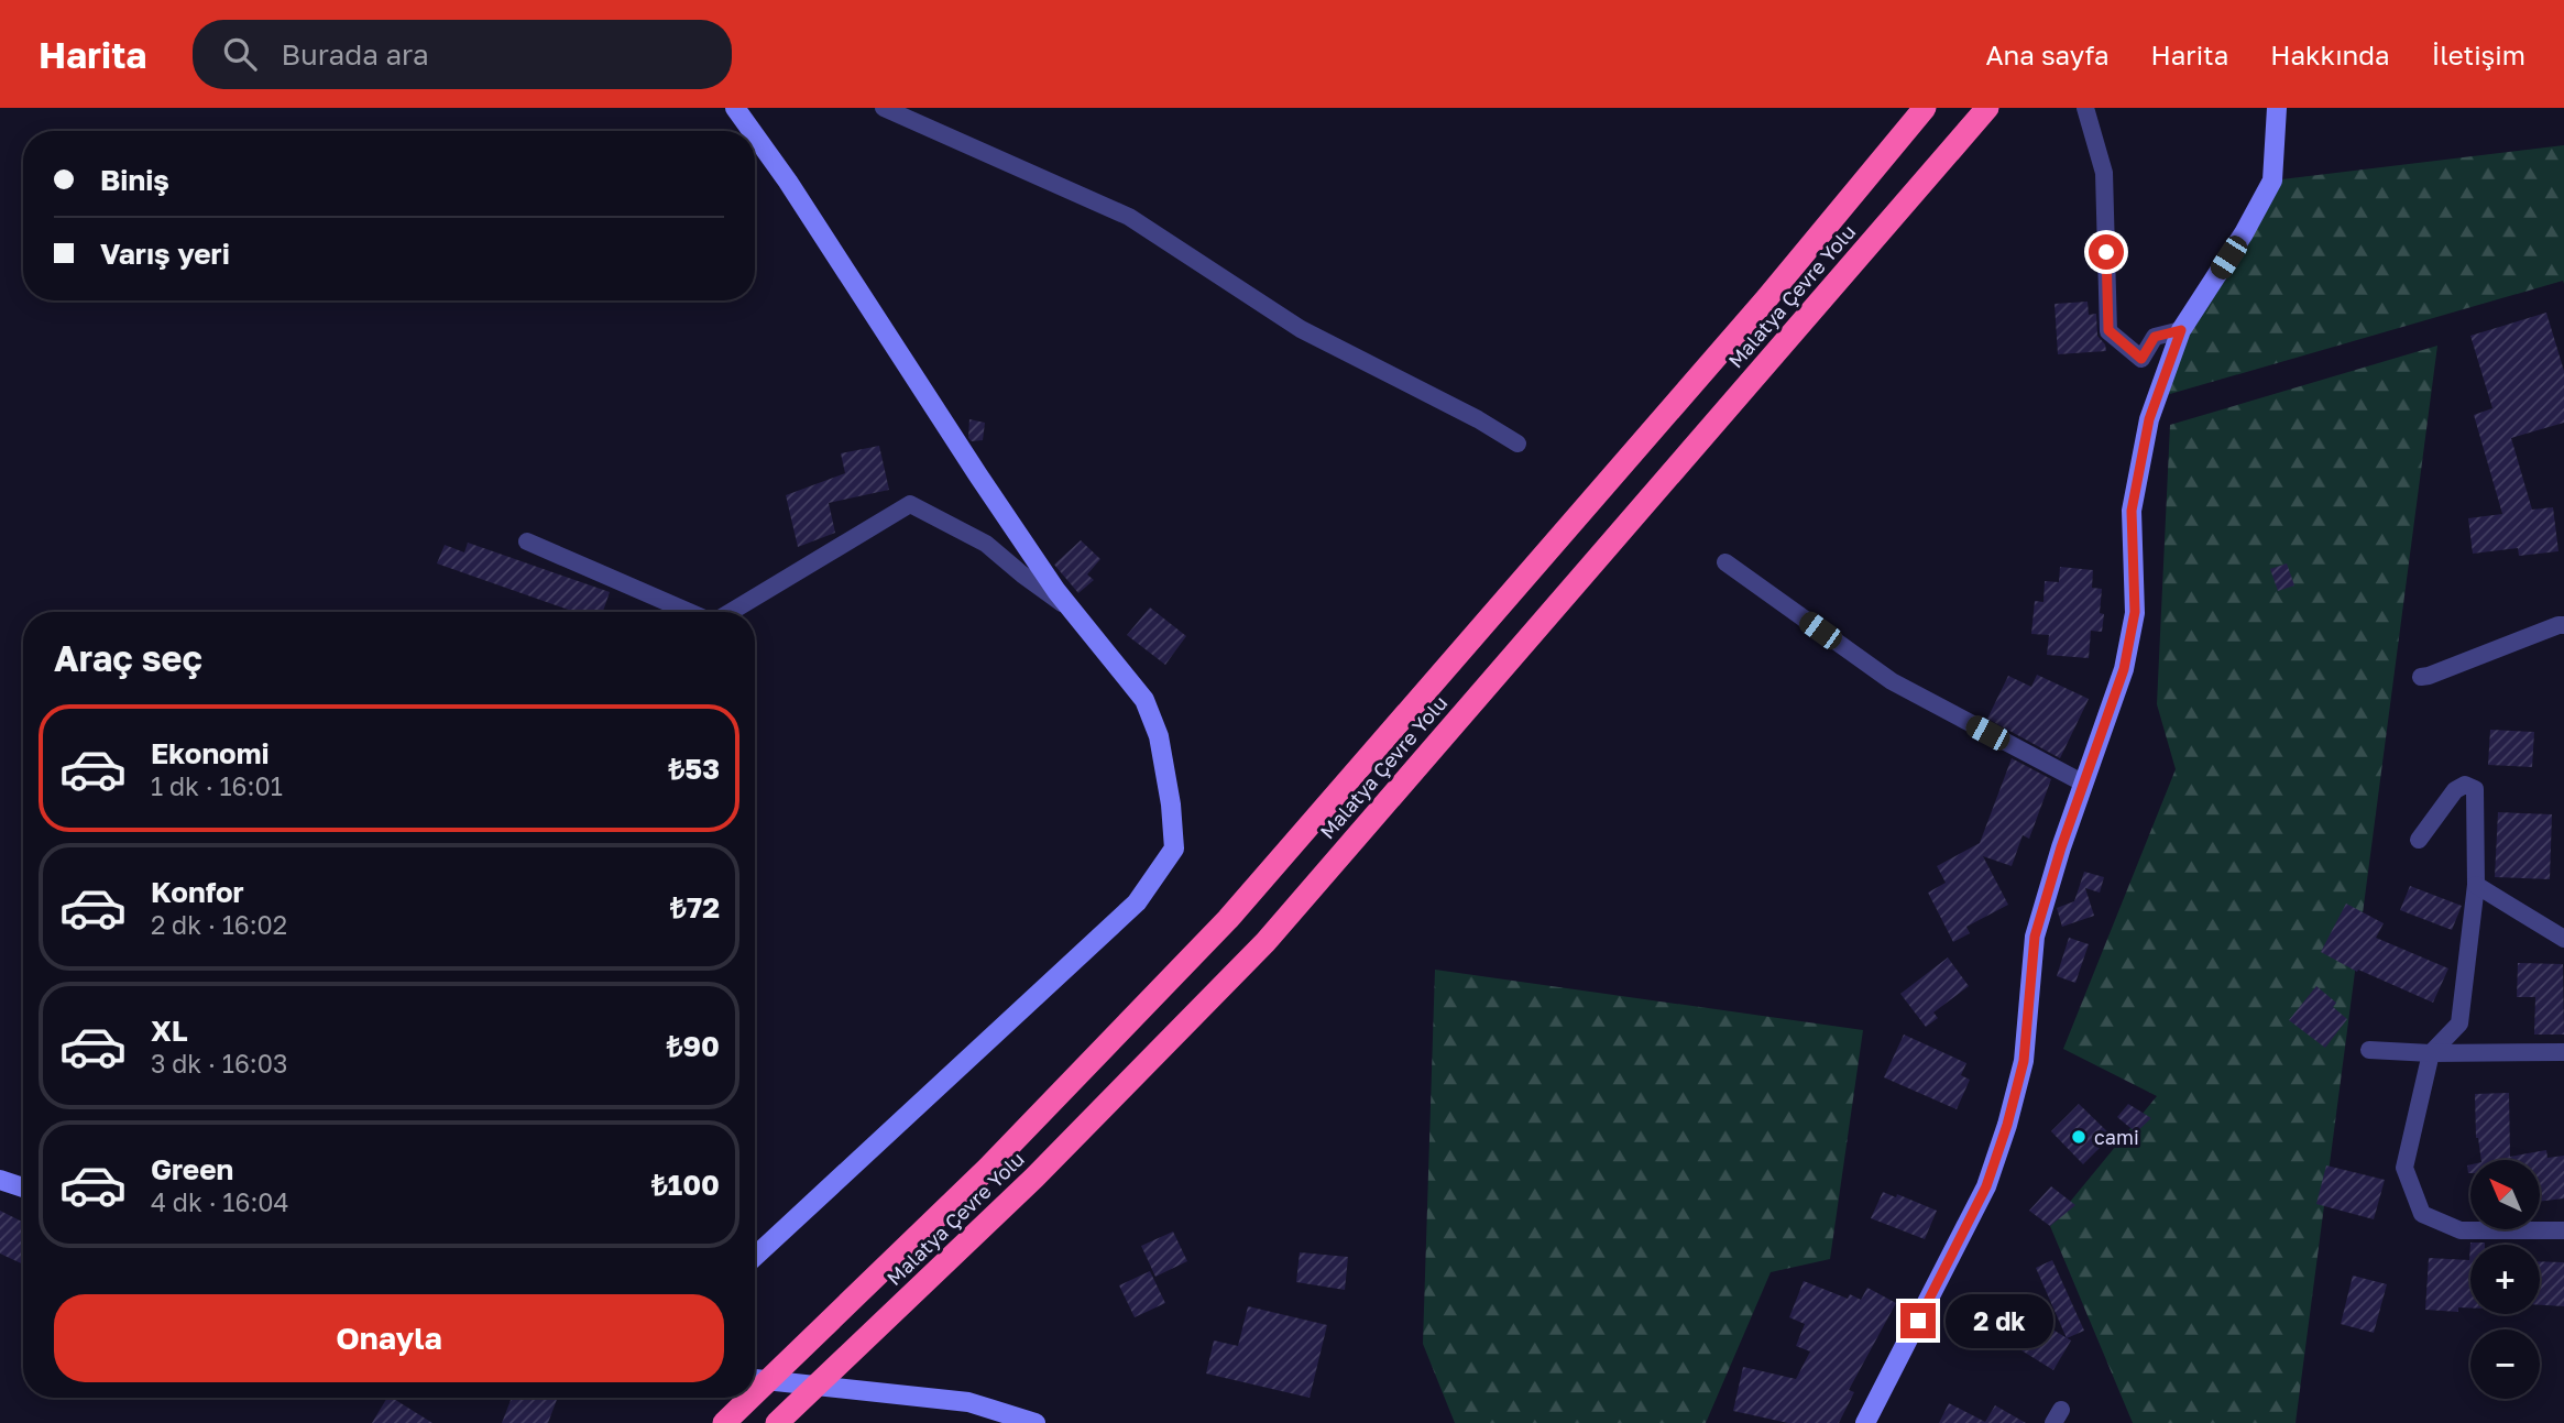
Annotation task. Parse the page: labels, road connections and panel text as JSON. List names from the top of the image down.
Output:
{
  "streets": {
    "highway": ["Malatya Çevre Yolu"]
  },
  "places": ["cami"],
  "north": "top left",
  "page": {
    "header": "Harita",
    "search": "Burada ara",
    "nav": [
      "Ana sayfa",
      "Harita",
      "Hakkında",
      "İletişim"
    ],
    "banner": ["Biniş", "Varış yeri"],
    "heading": "Araç seç",
    "list": [
      {
        "name": "Ekonomi",
        "note": "1 dk · 16:01",
        "value": "₺53"
      },
      {
        "name": "Konfor",
        "note": "2 dk · 16:02",
        "value": "₺72"
      },
      {
        "name": "XL",
        "note": "3 dk · 16:03",
        "value": "₺90"
      },
      {
        "name": "Green",
        "note": "4 dk · 16:04",
        "value": "₺100"
      }
    ],
    "map_buttons": ["+", "−"],
    "buttons": "Onayla",
    "bubble": "2 dk"
  }
}
